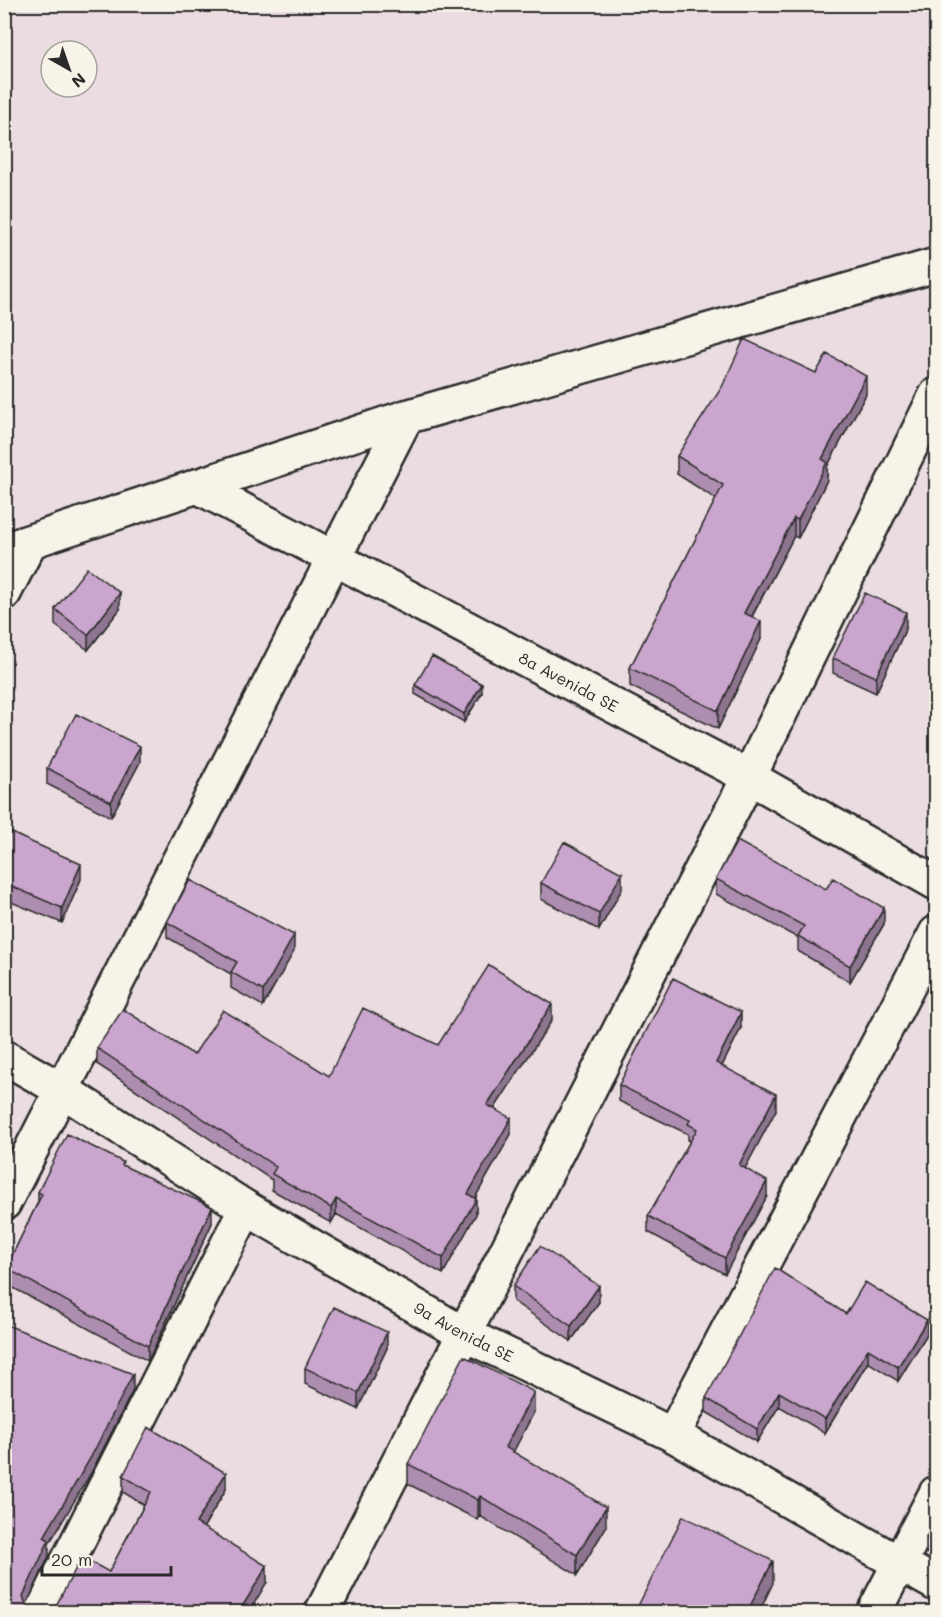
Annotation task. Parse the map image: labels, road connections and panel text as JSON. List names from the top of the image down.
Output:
{
  "streets": {
    "street": ["8a Avenida SE", "9a Avenida SE"]
  },
  "scale_bar": "20 m",
  "north": "bottom right"
}
